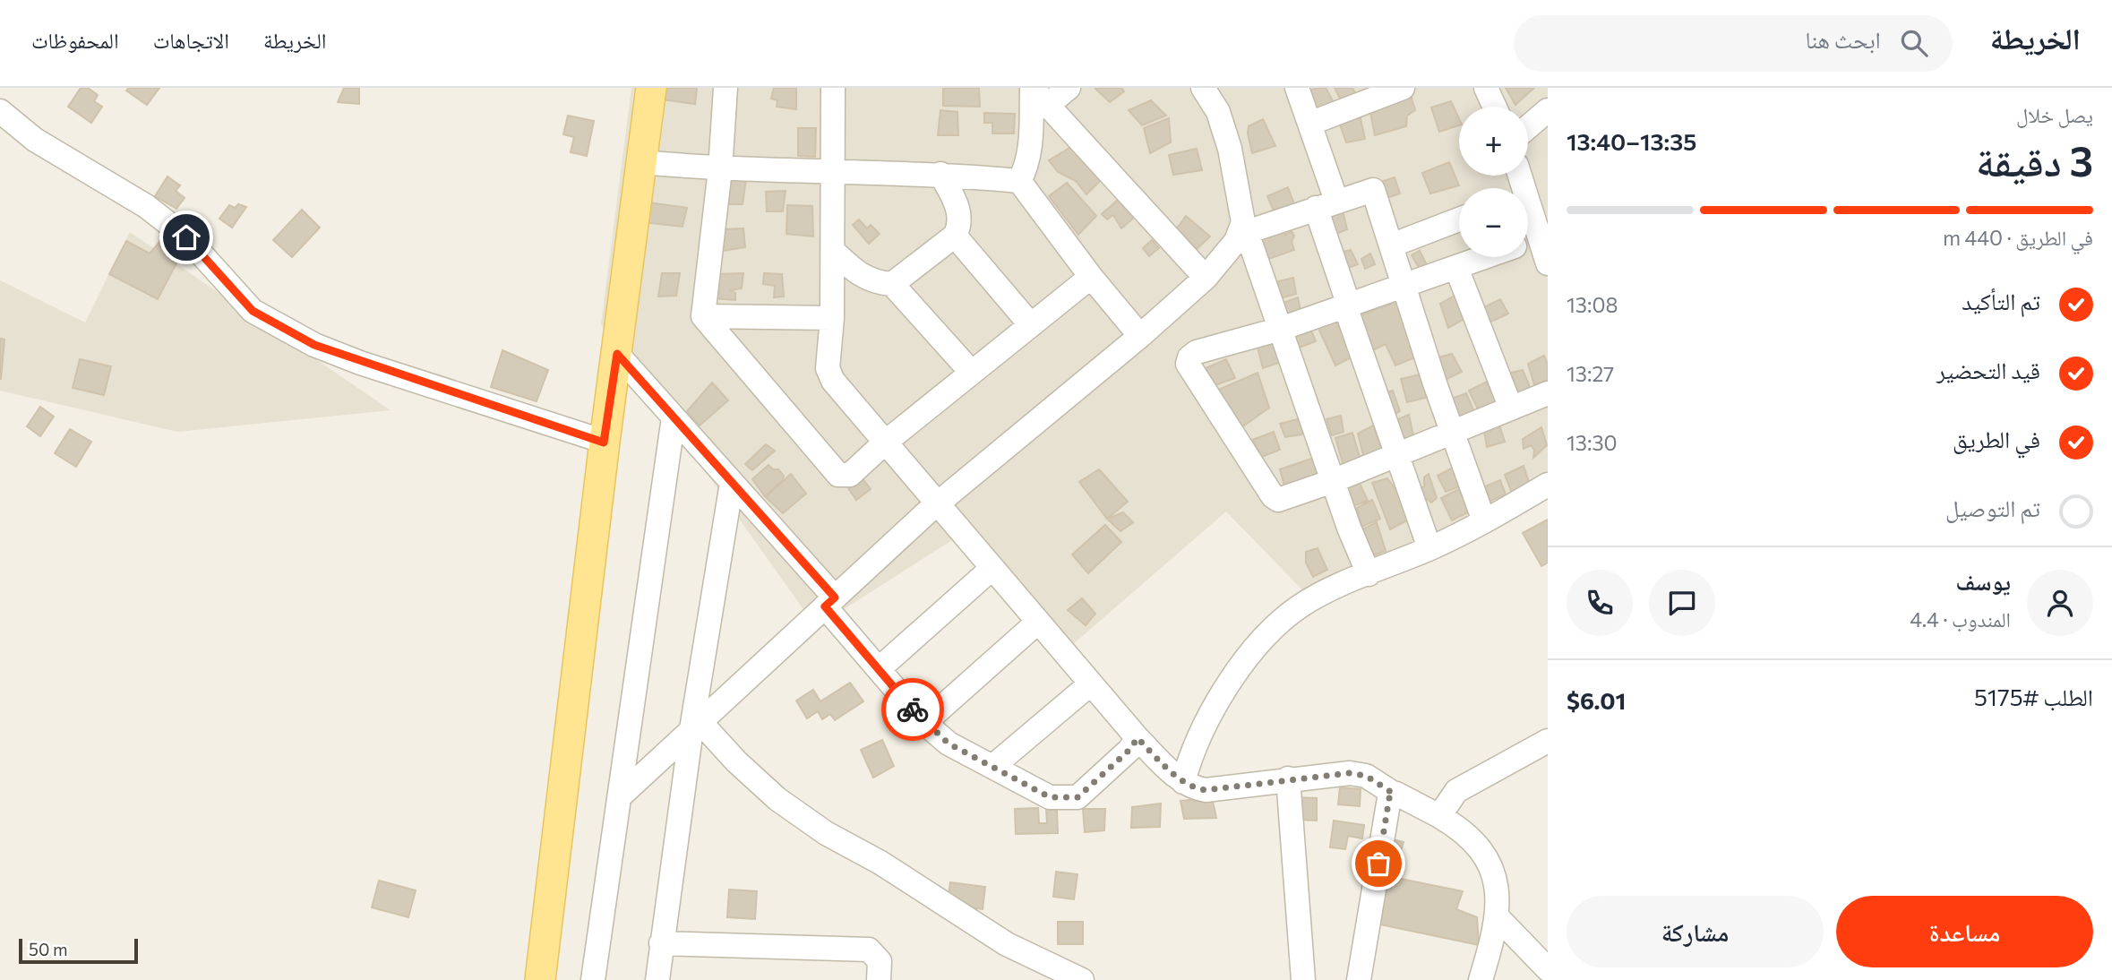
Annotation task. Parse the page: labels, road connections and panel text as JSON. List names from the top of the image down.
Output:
{
  "scale_bar": "50 m",
  "page": {
    "header": "الخريطة",
    "search": "ابحث هنا",
    "nav": ["الخريطة", "الاتجاهات", "المحفوظات"],
    "heading": ["3 دقيقة", "يصل خلال", "13:35–13:40"],
    "panel": [
      "يوسف",
      "المندوب · 4.4",
      "الطلب #5175",
      "$6.01"
    ],
    "map_buttons": ["+", "−"],
    "bar": "في الطريق · 440 m",
    "list": [
      ["تم التأكيد", "13:08"],
      ["قيد التحضير", "13:27"],
      ["في الطريق", "13:30"],
      "تم التوصيل"
    ],
    "buttons": ["مساعدة", "مشاركة"],
    "scale": "50 m"
  }
}
